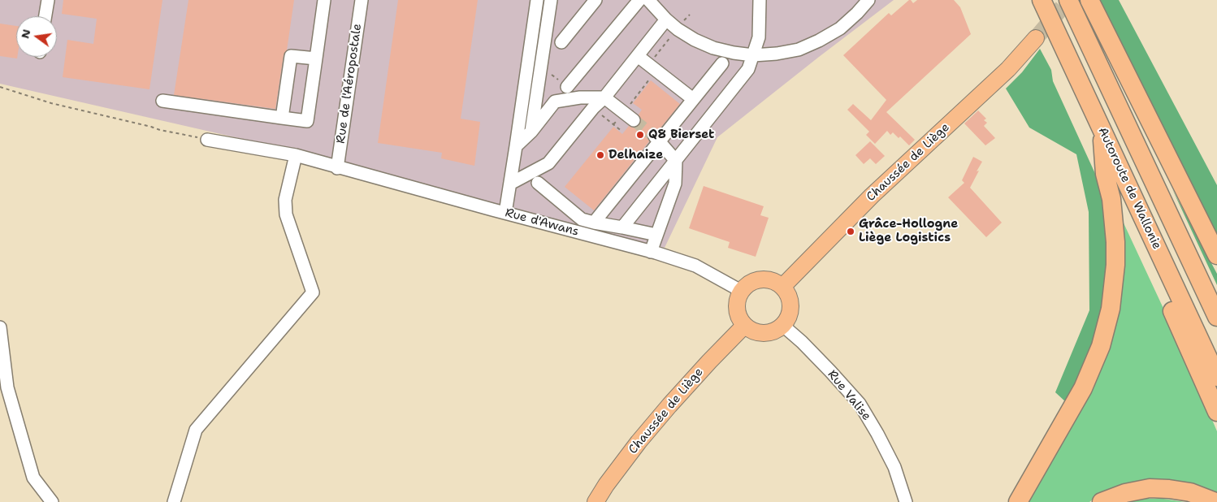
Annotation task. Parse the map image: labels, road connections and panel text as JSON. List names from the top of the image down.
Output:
{
  "streets": {
    "highway": ["Autoroute de Wallonie"],
    "main road": ["Chaussée de Liège"],
    "street": ["Rue de l'Aéropostale", "Rue d'Awans", "Rue Valise"]
  },
  "crossings": [
    ["Rue de l'Aéropostale", "Rue d'Awans"],
    ["Chaussée de Liège", "Rue d'Awans"],
    ["Chaussée de Liège", "Rue Valise"],
    ["Rue d'Awans", "Rue Valise"]
  ],
  "places": ["Q8 Bierset", "Delhaize", "Grâce-Hollogne Liège Logistics"],
  "north": "left"
}
